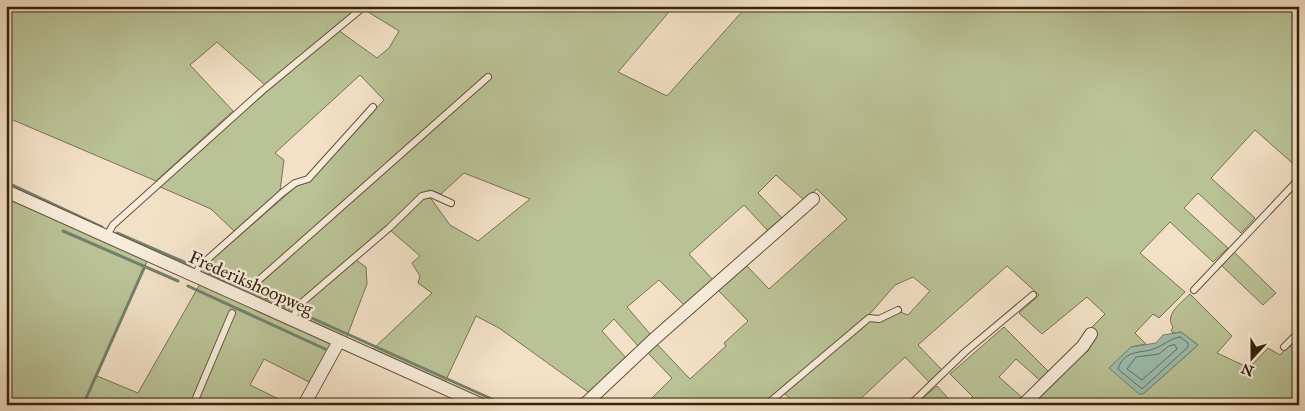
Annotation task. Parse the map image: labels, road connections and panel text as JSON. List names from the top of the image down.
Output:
{
  "streets": {
    "street": ["Frederikshoopweg"]
  },
  "north": "bottom"
}
